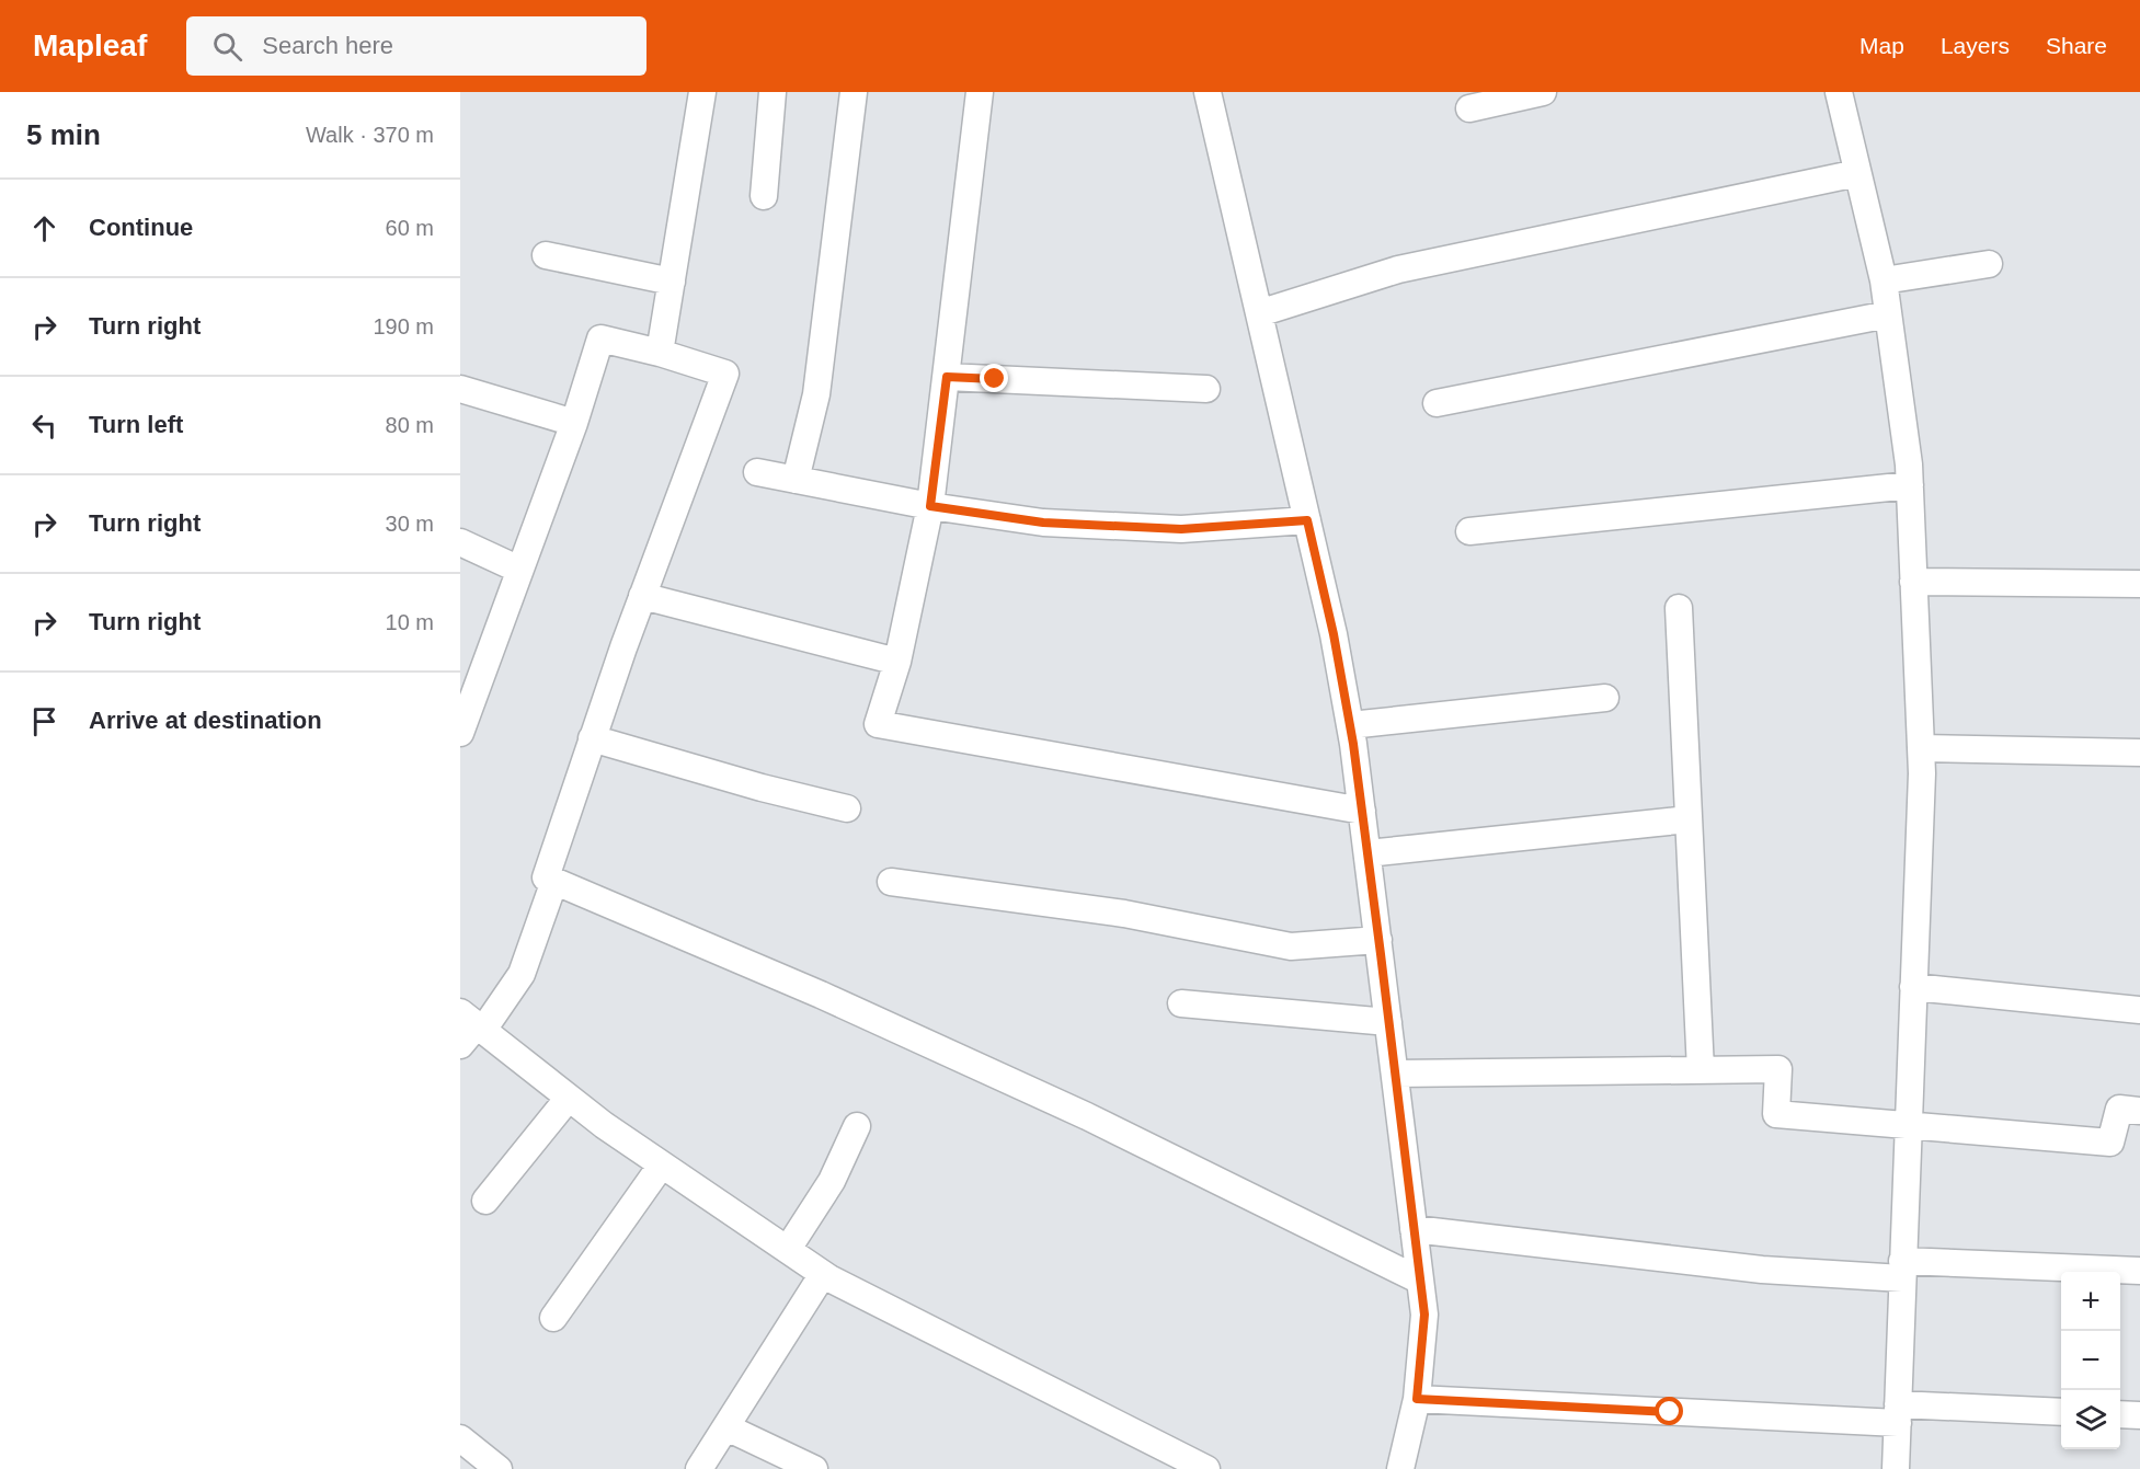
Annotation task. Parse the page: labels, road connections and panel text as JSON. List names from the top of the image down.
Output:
{
  "page": {
    "header": "Mapleaf",
    "search": "Search here",
    "nav": ["Map", "Layers", "Share"],
    "heading": ["5 min", "Walk · 370 m"],
    "list": [
      ["Continue", "60 m"],
      ["Turn right", "190 m"],
      ["Turn left", "80 m"],
      ["Turn right", "30 m"],
      ["Turn right", "10 m"],
      "Arrive at destination"
    ],
    "map_buttons": ["+", "−"]
  }
}
